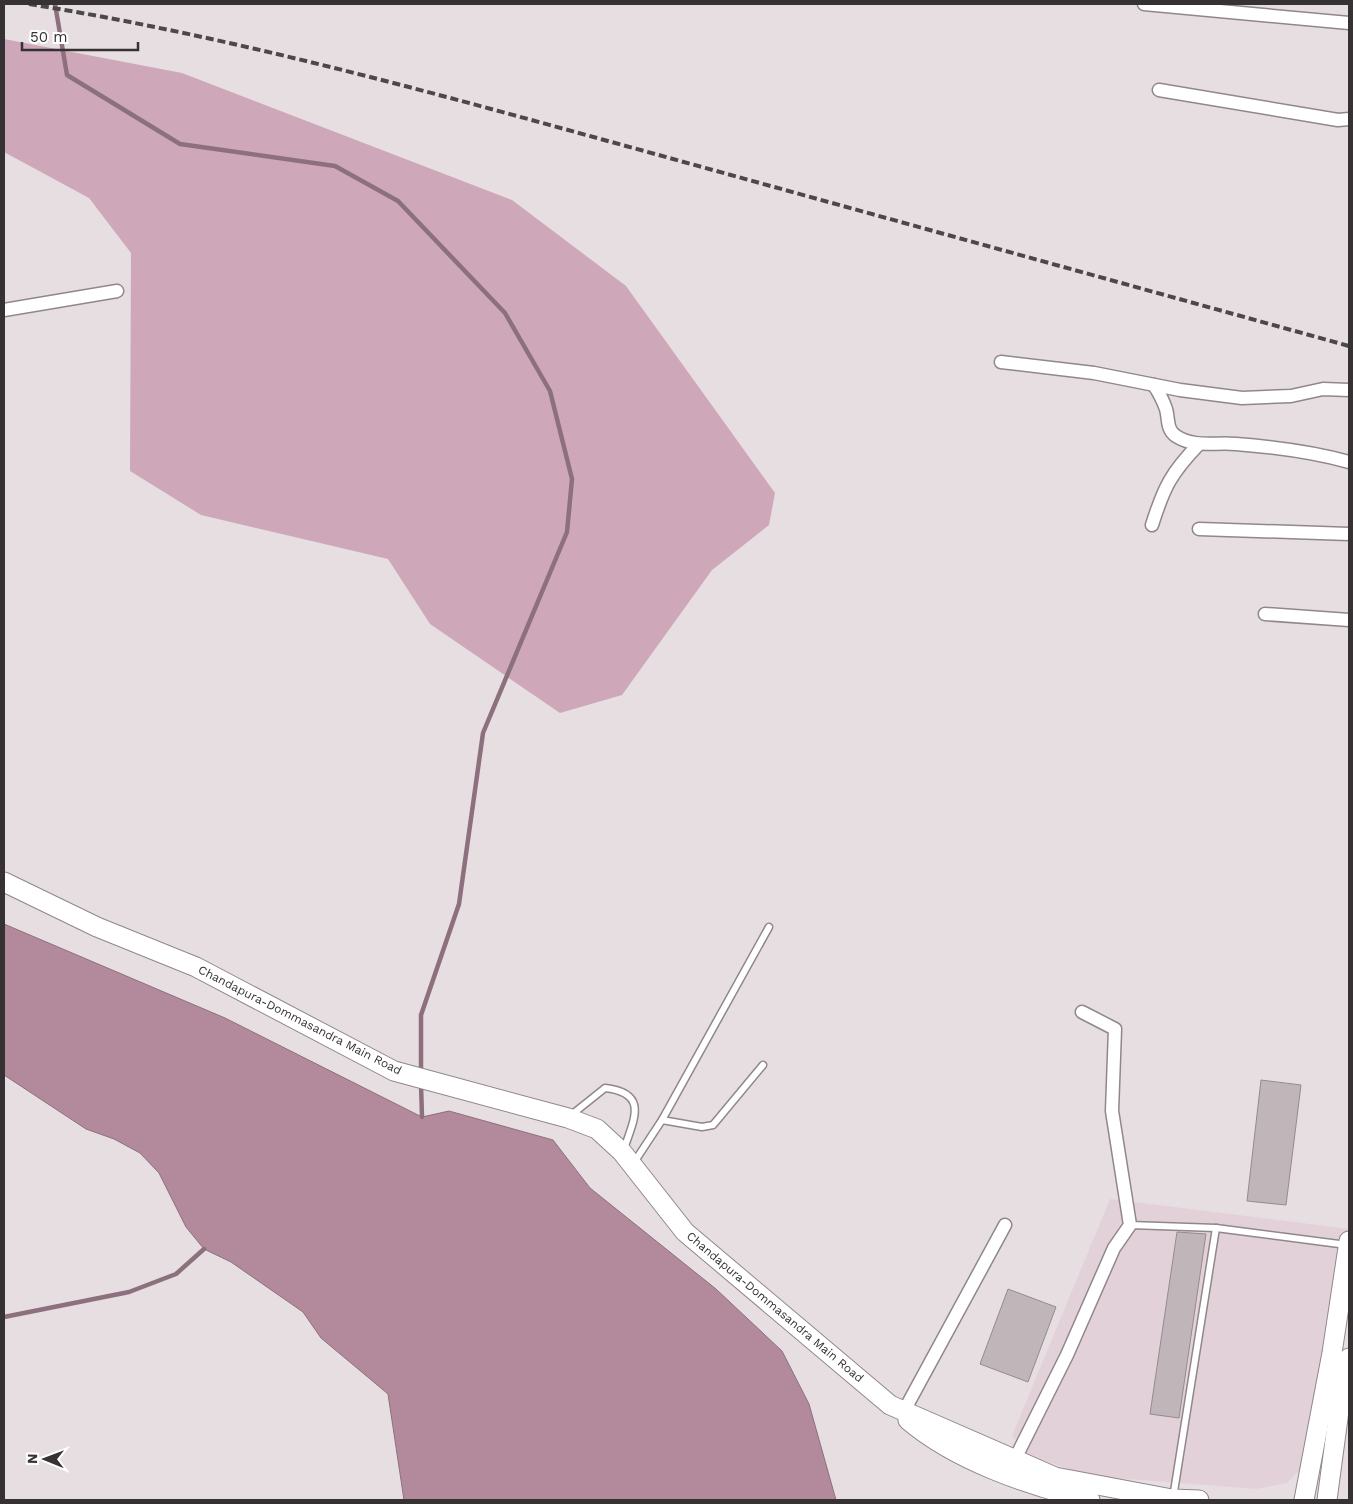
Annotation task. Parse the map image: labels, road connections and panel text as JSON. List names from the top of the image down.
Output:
{
  "streets": {
    "main road": ["Chandapura-Dommasandra Main Road"]
  },
  "scale_bar": "50 m",
  "north": "left"
}
